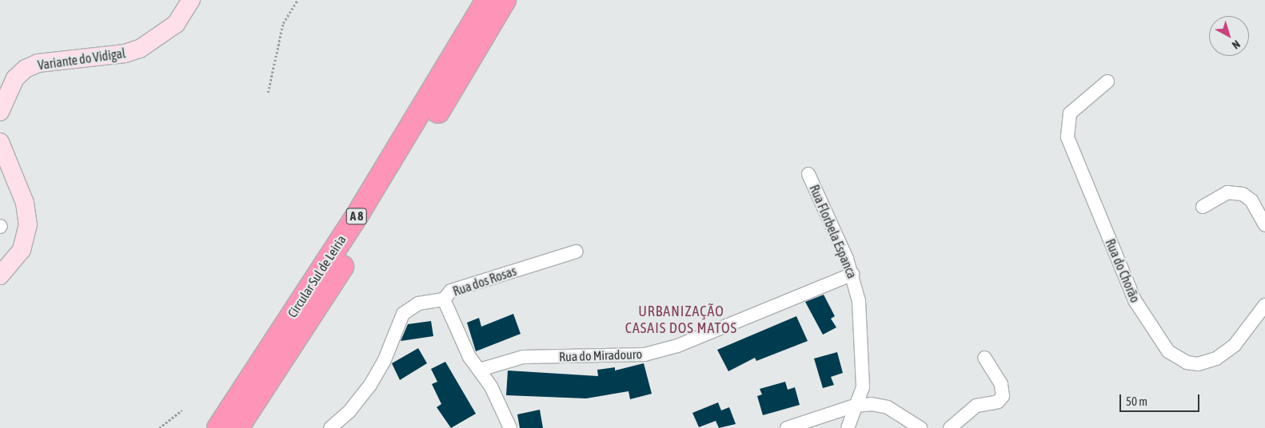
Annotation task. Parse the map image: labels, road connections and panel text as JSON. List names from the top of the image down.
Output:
{
  "streets": {
    "highway": ["A 8", "Circular Sul de Leiria"],
    "street": [
      "Variante do Vidigal",
      "Rua Florbela Espanca",
      "Rua do Chorão",
      "Rua dos Rosas",
      "Rua do Miradouro"
    ]
  },
  "crossings": [
    ["Rua Florbela Espanca", "Rua do Miradouro"],
    ["Rua dos Rosas", "Rua do Miradouro"]
  ],
  "districts": ["URBANIZAÇÃO CASAIS DOS MATOS"],
  "scale_bar": "50 m",
  "north": "bottom right"
}
